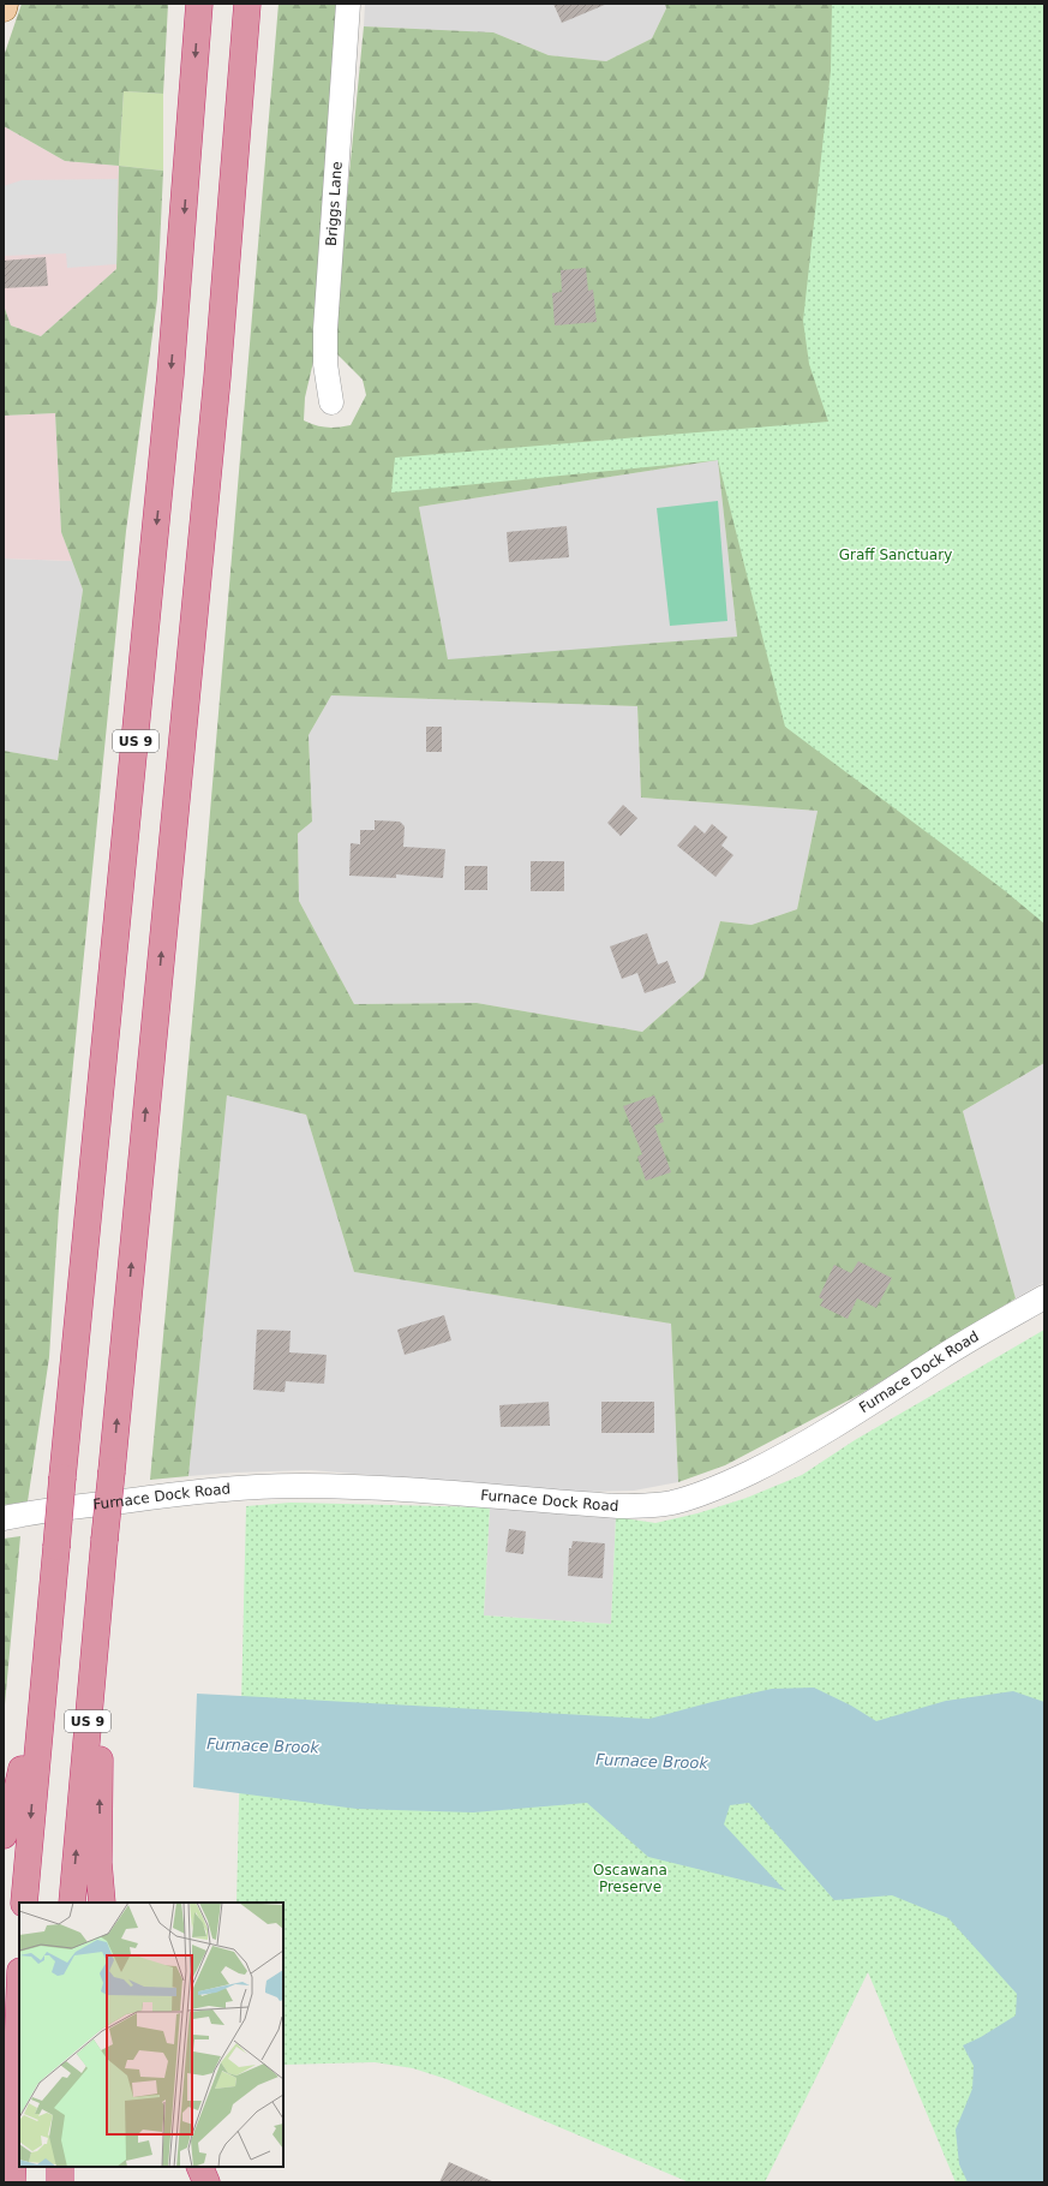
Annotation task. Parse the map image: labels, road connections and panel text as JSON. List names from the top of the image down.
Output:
{
  "streets": {
    "highway": ["US 9"],
    "street": ["Briggs Lane", "Furnace Dock Road"]
  },
  "water": ["Furnace Brook"],
  "parks": ["Graff Sanctuary", "Oscawana Preserve"]
}
